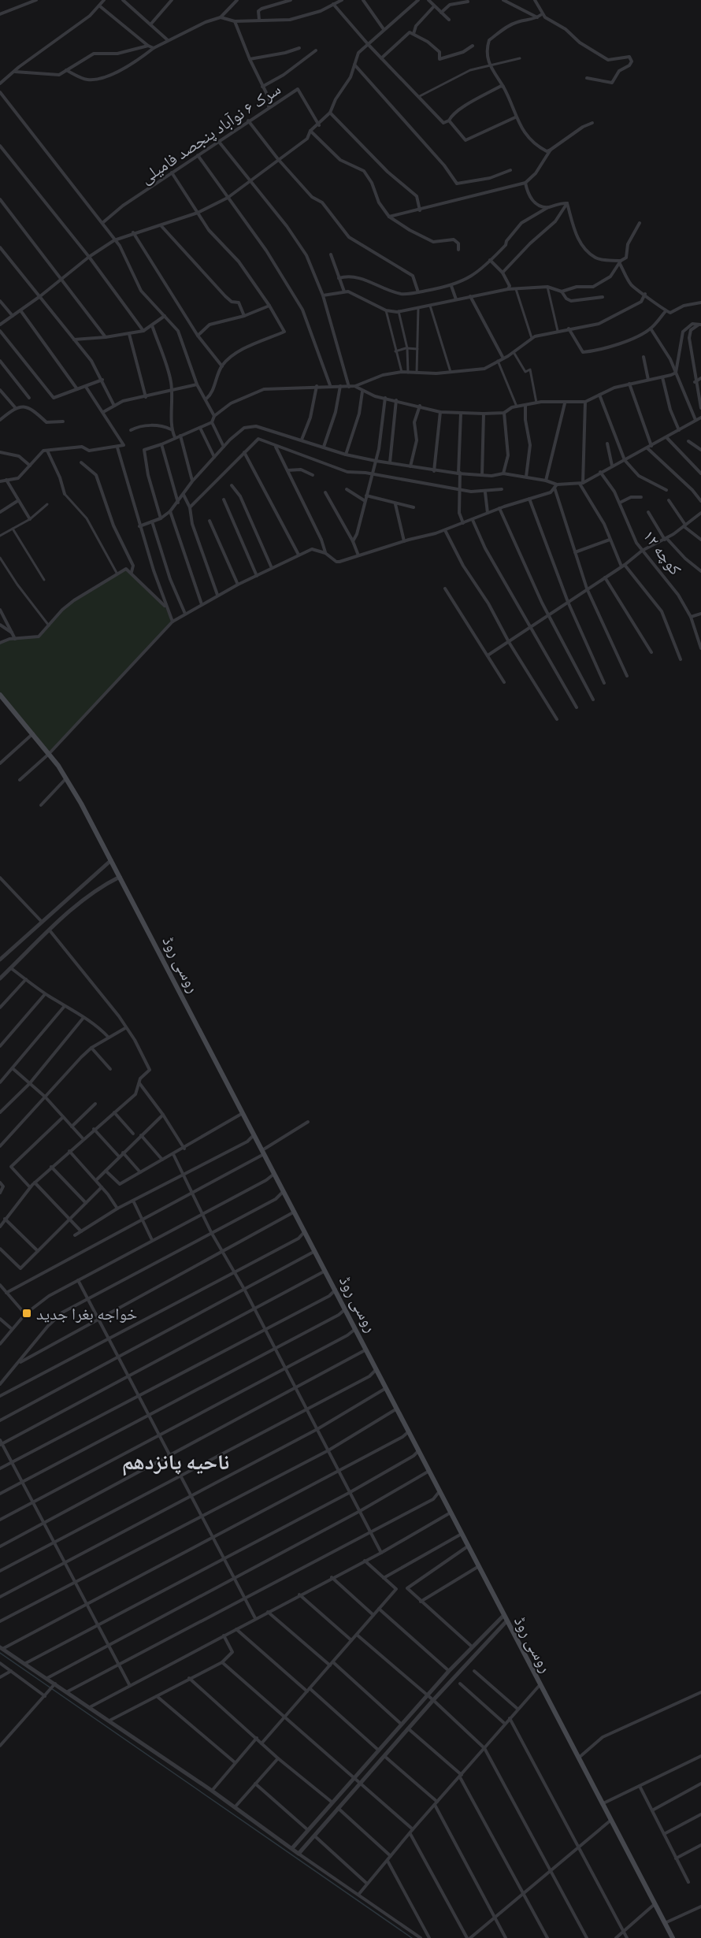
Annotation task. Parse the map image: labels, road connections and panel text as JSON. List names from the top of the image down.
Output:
{
  "streets": {
    "main road": ["روسی روڈ"],
    "street": ["سرک ۶ نوآباد پنجصد فامیلی", "کوچه ۱۲"]
  },
  "districts": ["ناحیه پانزدهم"],
  "places": {
    "transit": ["خواجه بغرا جدید"]
  }
}
